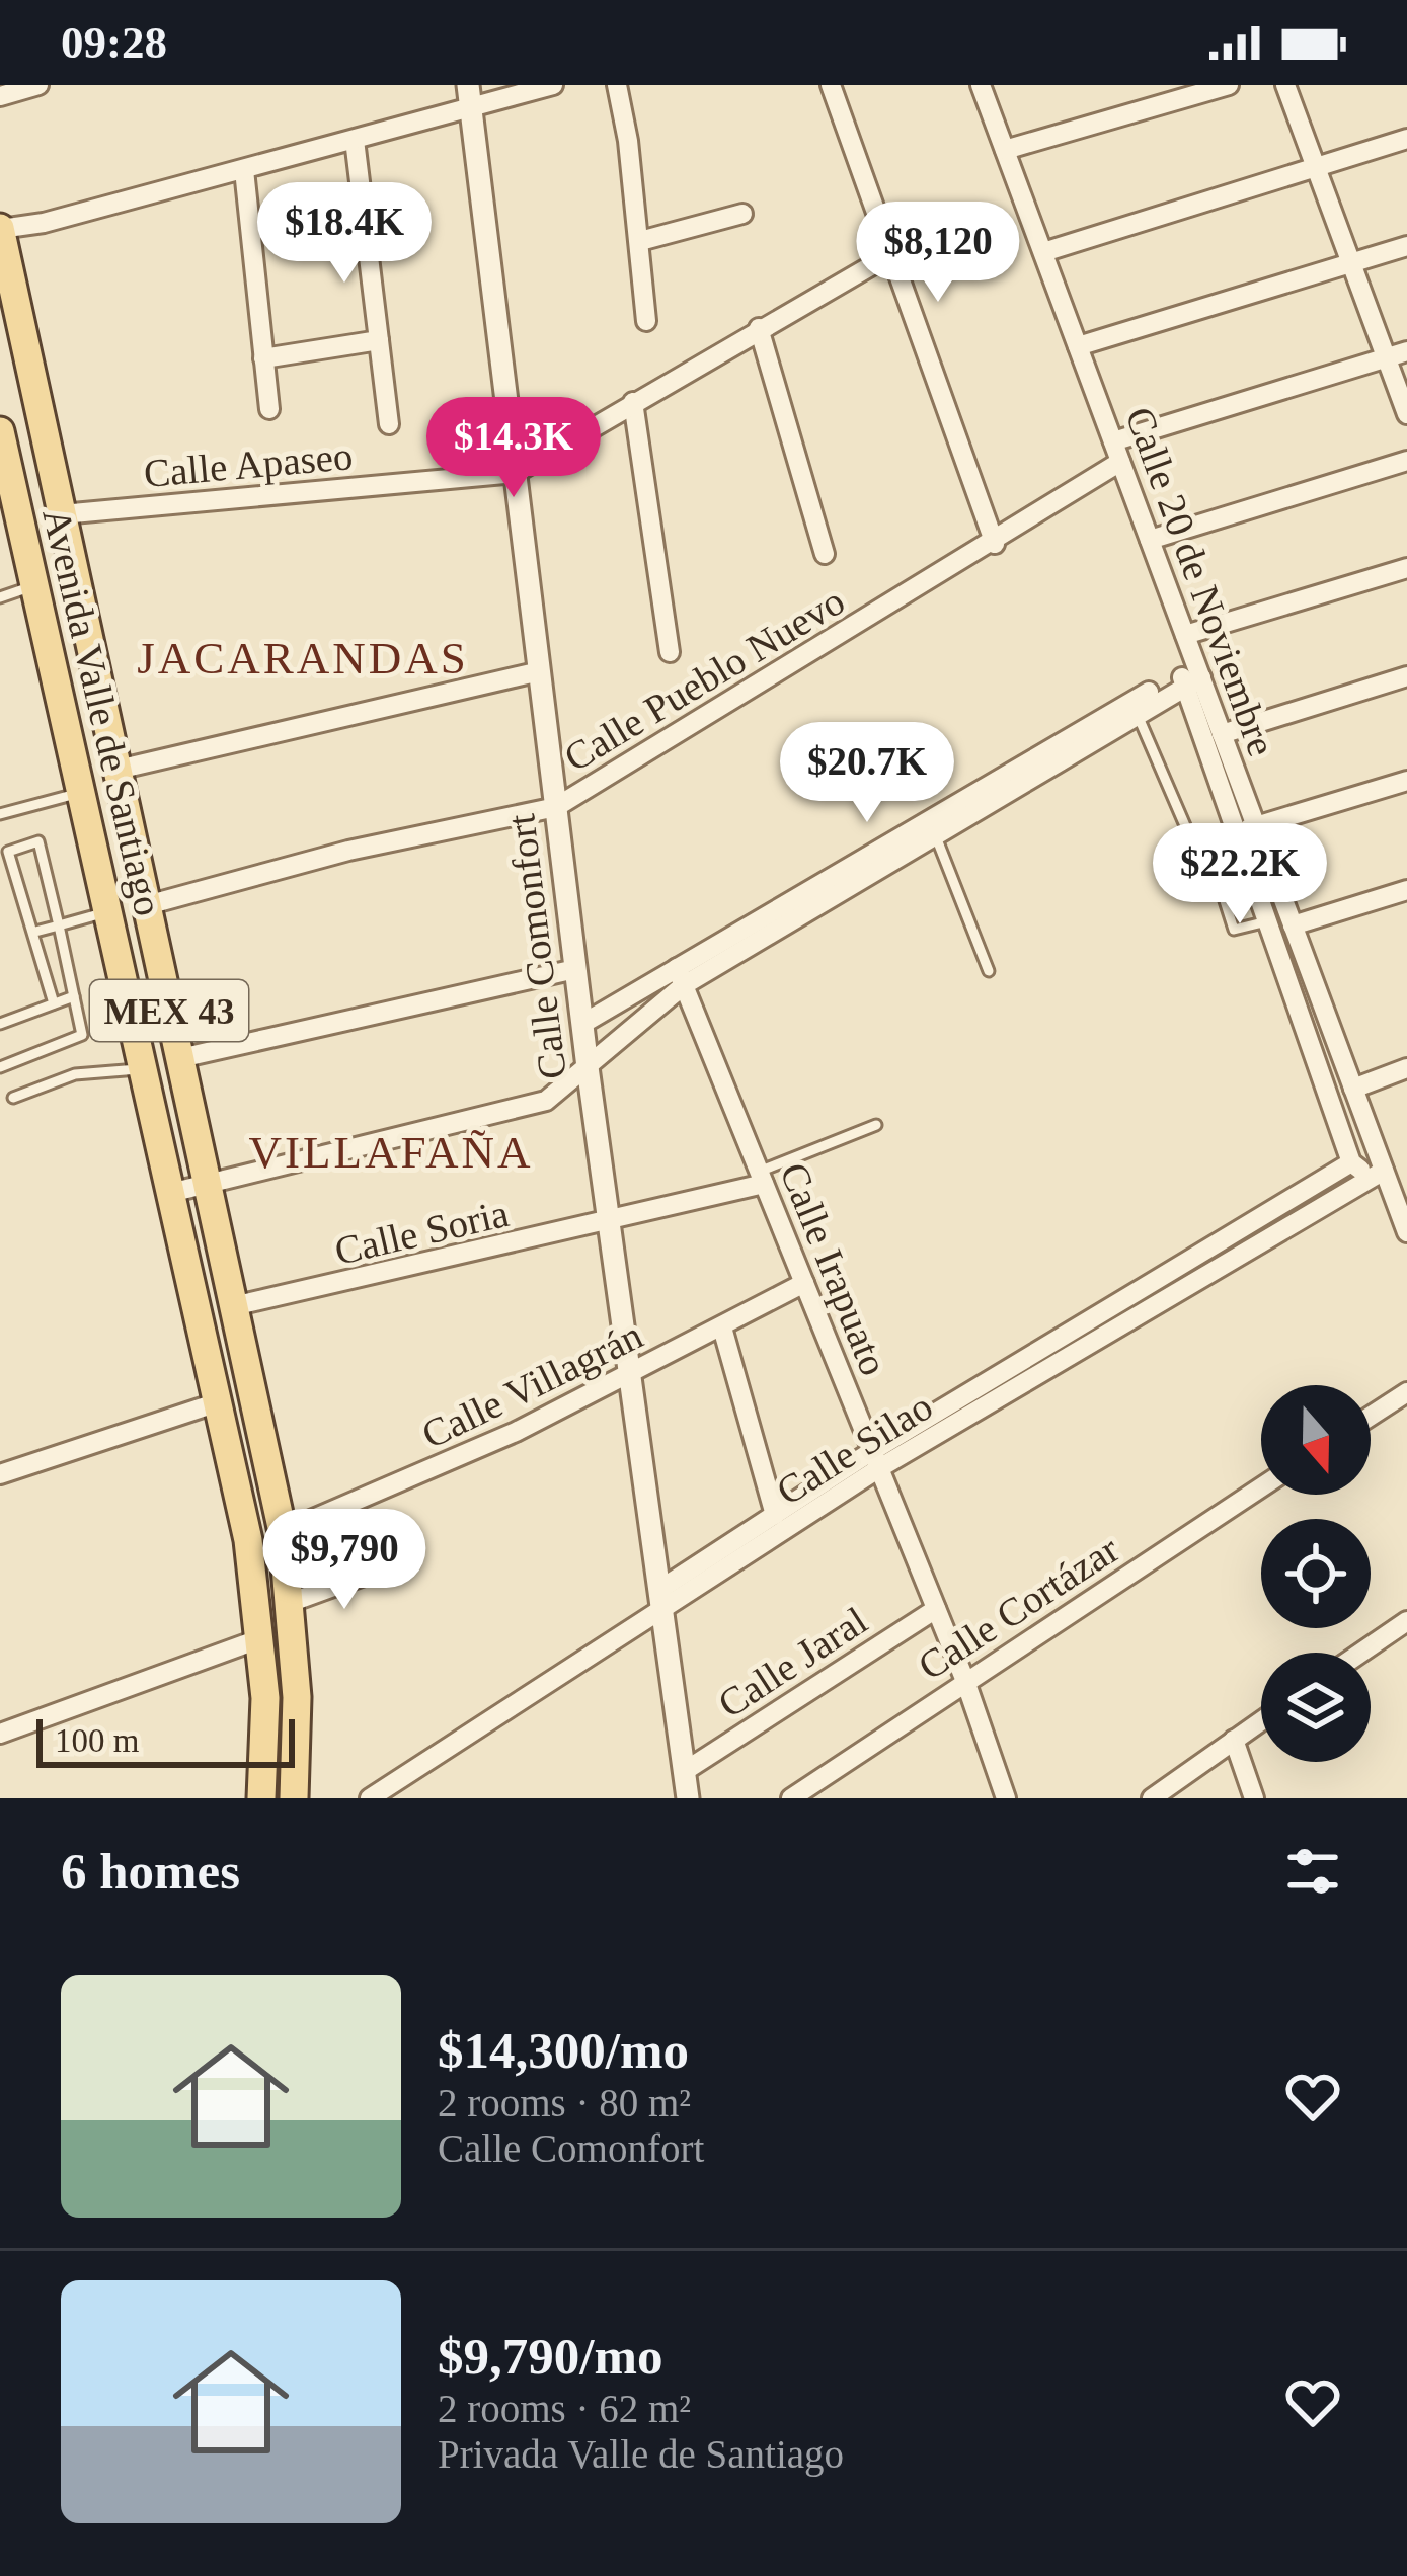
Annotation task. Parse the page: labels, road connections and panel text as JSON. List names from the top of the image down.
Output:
{
  "streets": {
    "main road": ["Avenida Valle de Santiago", "MEX 43"],
    "street": [
      "Calle Apaseo",
      "Calle 20 de Noviembre",
      "Calle Pueblo Nuevo",
      "Calle Comonfort",
      "Calle Soria",
      "Calle Irapuato",
      "Calle Villagrán",
      "Calle Silao",
      "Calle Cortázar",
      "Calle Jaral"
    ]
  },
  "crossings": [
    ["Calle Apaseo", "Avenida Valle de Santiago"],
    ["Calle Apaseo", "Calle Comonfort"],
    ["Calle 20 de Noviembre", "Calle Pueblo Nuevo"],
    ["Calle 20 de Noviembre", "Calle Silao"],
    ["Calle Pueblo Nuevo", "Avenida Valle de Santiago"],
    ["Calle Pueblo Nuevo", "Calle Comonfort"],
    ["Avenida Valle de Santiago", "Calle Soria"],
    ["Avenida Valle de Santiago", "Calle Villagrán"],
    ["Calle Comonfort", "Calle Soria"],
    ["Calle Comonfort", "Calle Villagrán"],
    ["Calle Comonfort", "Calle Silao"],
    ["Calle Comonfort", "Calle Jaral"],
    ["Calle Soria", "Calle Irapuato"],
    ["Calle Irapuato", "Calle Villagrán"],
    ["Calle Irapuato", "Calle Silao"],
    ["Calle Irapuato", "Calle Cortázar"],
    ["Calle Irapuato", "Calle Jaral"]
  ],
  "districts": ["JACARANDAS", "VILLAFAÑA"],
  "scale_bar": "100 m",
  "north": "bottom",
  "page": {
    "status": "09:28",
    "price": [
      "$18.4K",
      "$8,120",
      "$14.3K",
      "$20.7K",
      "$22.2K",
      "$9,790"
    ],
    "scale": "100 m",
    "heading": "6 homes",
    "list": [
      {
        "name": "$14,300/mo",
        "note": "2 rooms · 80 m² · Calle Comonfort"
      },
      {
        "name": "$9,790/mo",
        "note": "2 rooms · 62 m² · Privada Valle de Santiago"
      }
    ]
  }
}
